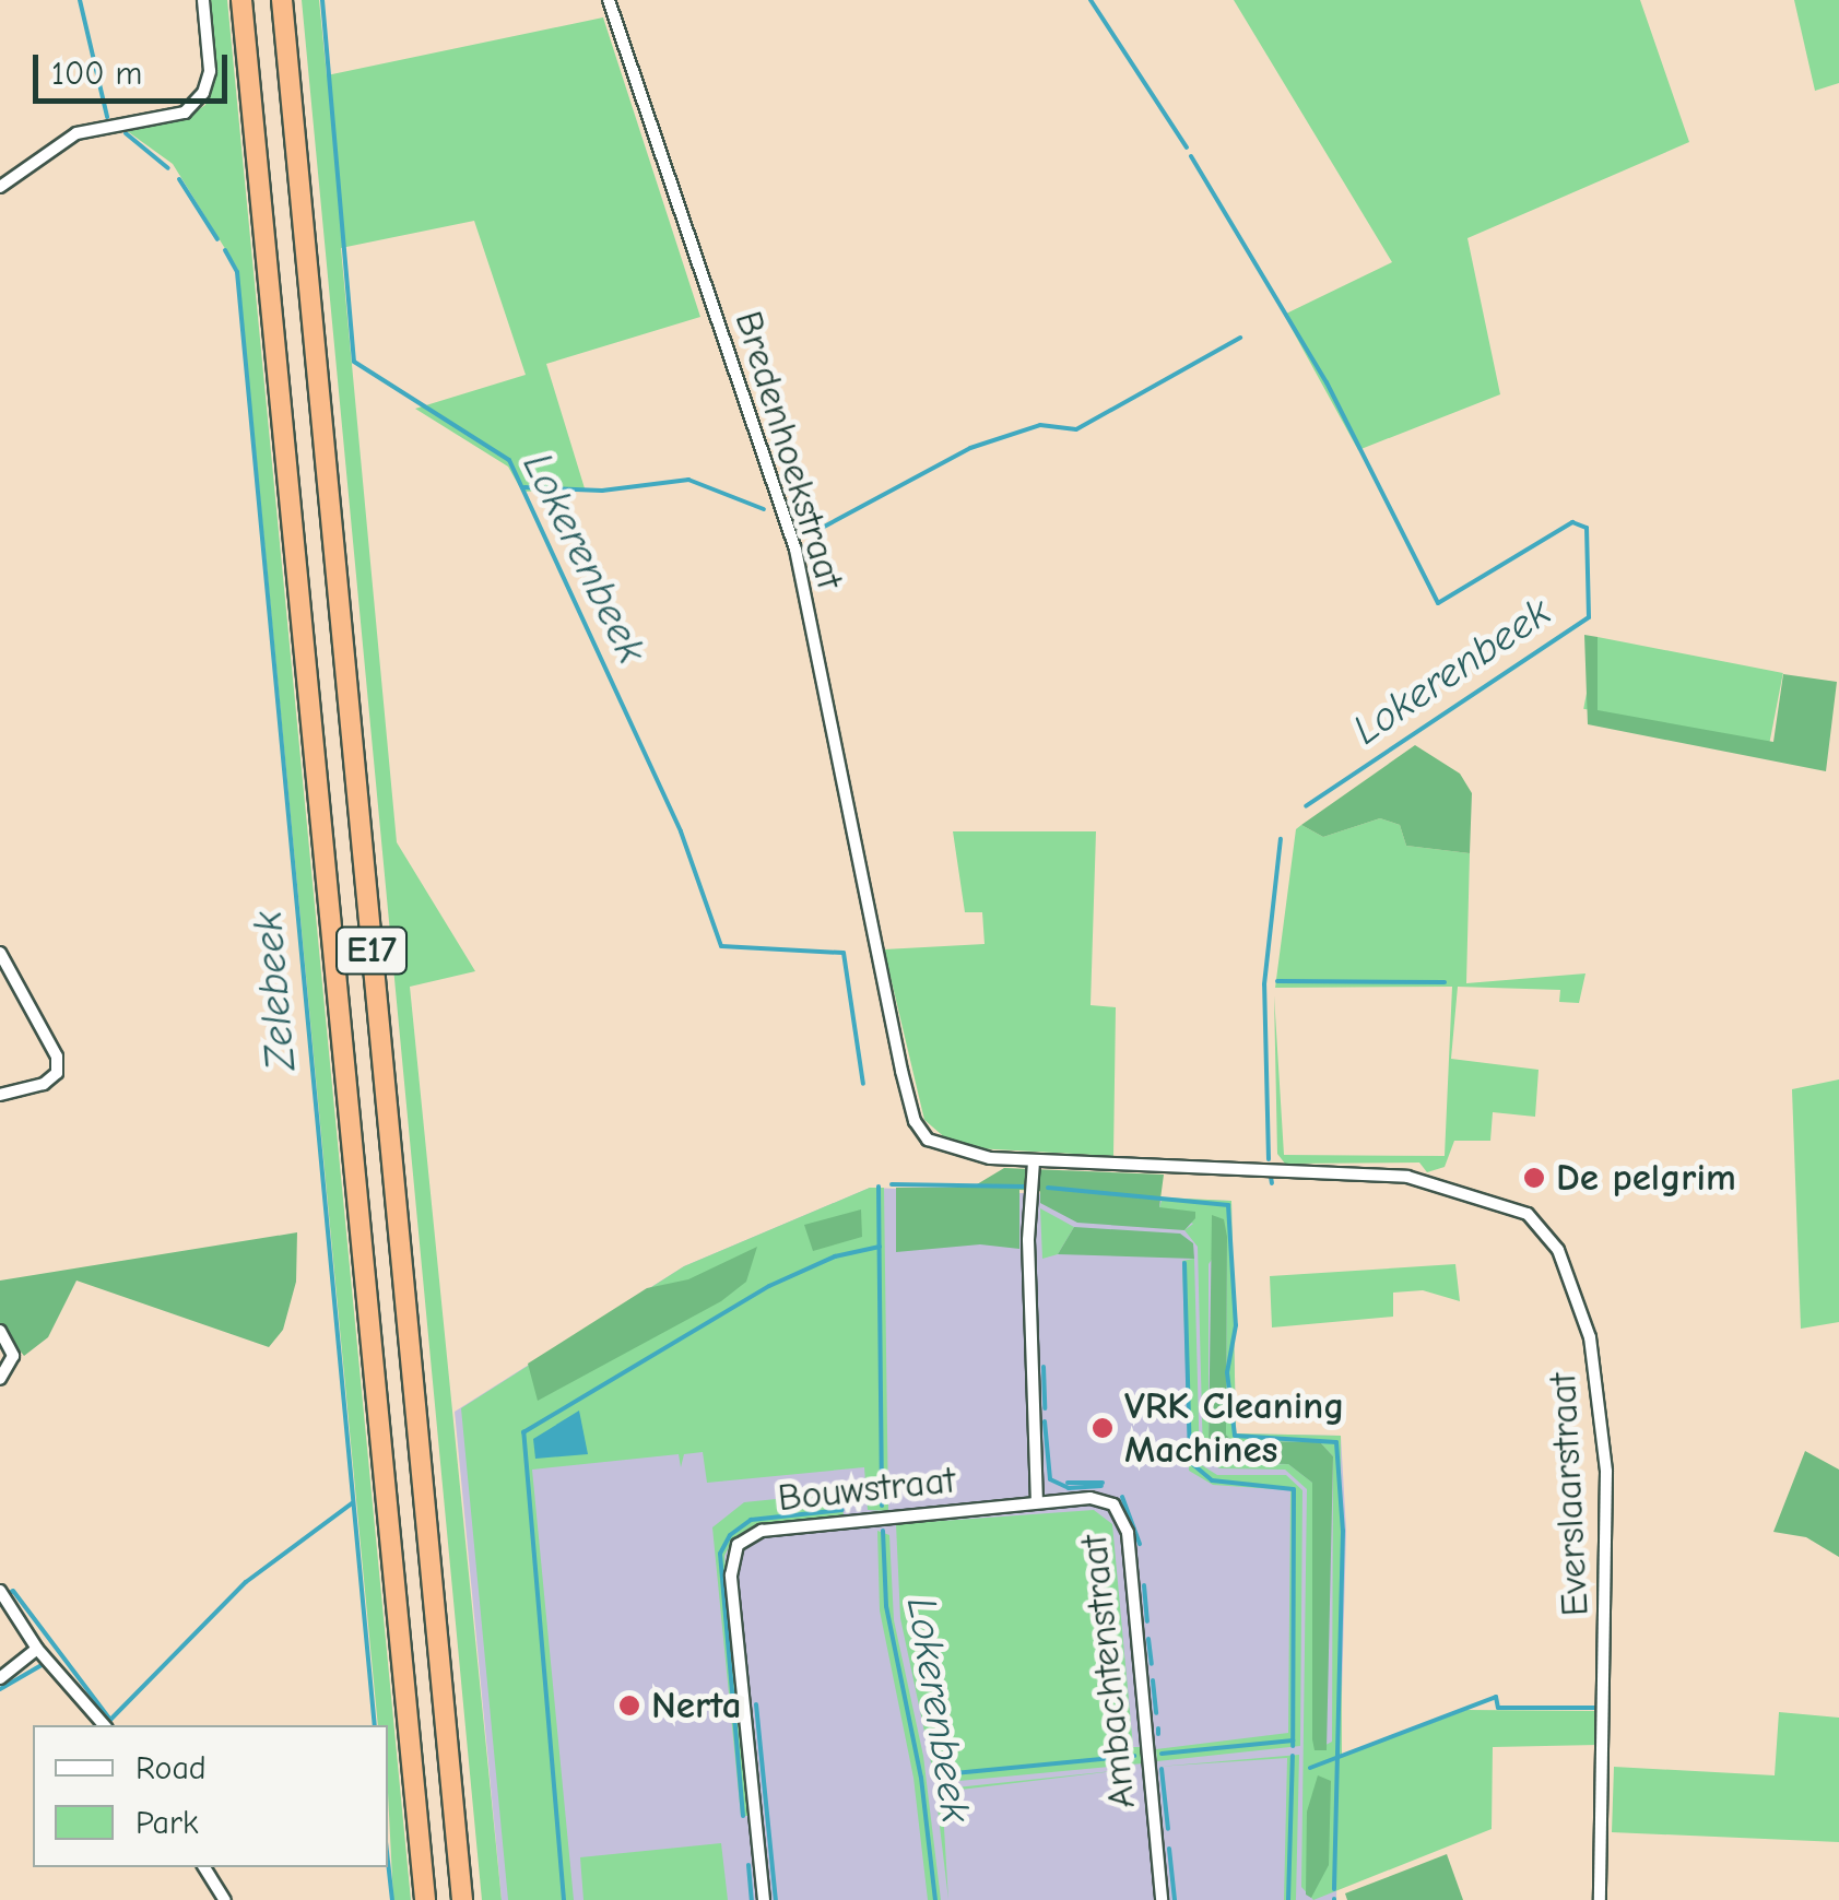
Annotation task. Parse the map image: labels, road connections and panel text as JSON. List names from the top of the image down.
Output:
{
  "streets": {
    "highway": ["E17"],
    "street": [
      "Bredenhoekstraat",
      "Bouwstraat",
      "Everslaarstraat",
      "Ambachtenstraat"
    ]
  },
  "crossings": [
    ["Bredenhoekstraat", "Everslaarstraat"],
    ["Bouwstraat", "Ambachtenstraat"],
    ["Everslaarstraat", "Ambachtenstraat"]
  ],
  "water": ["Lokerenbeek", "Zelebeek"],
  "places": ["De pelgrim", "VRK Cleaning Machines", "Nerta"],
  "legend": ["Road", "Park"],
  "scale_bar": "100 m"
}
